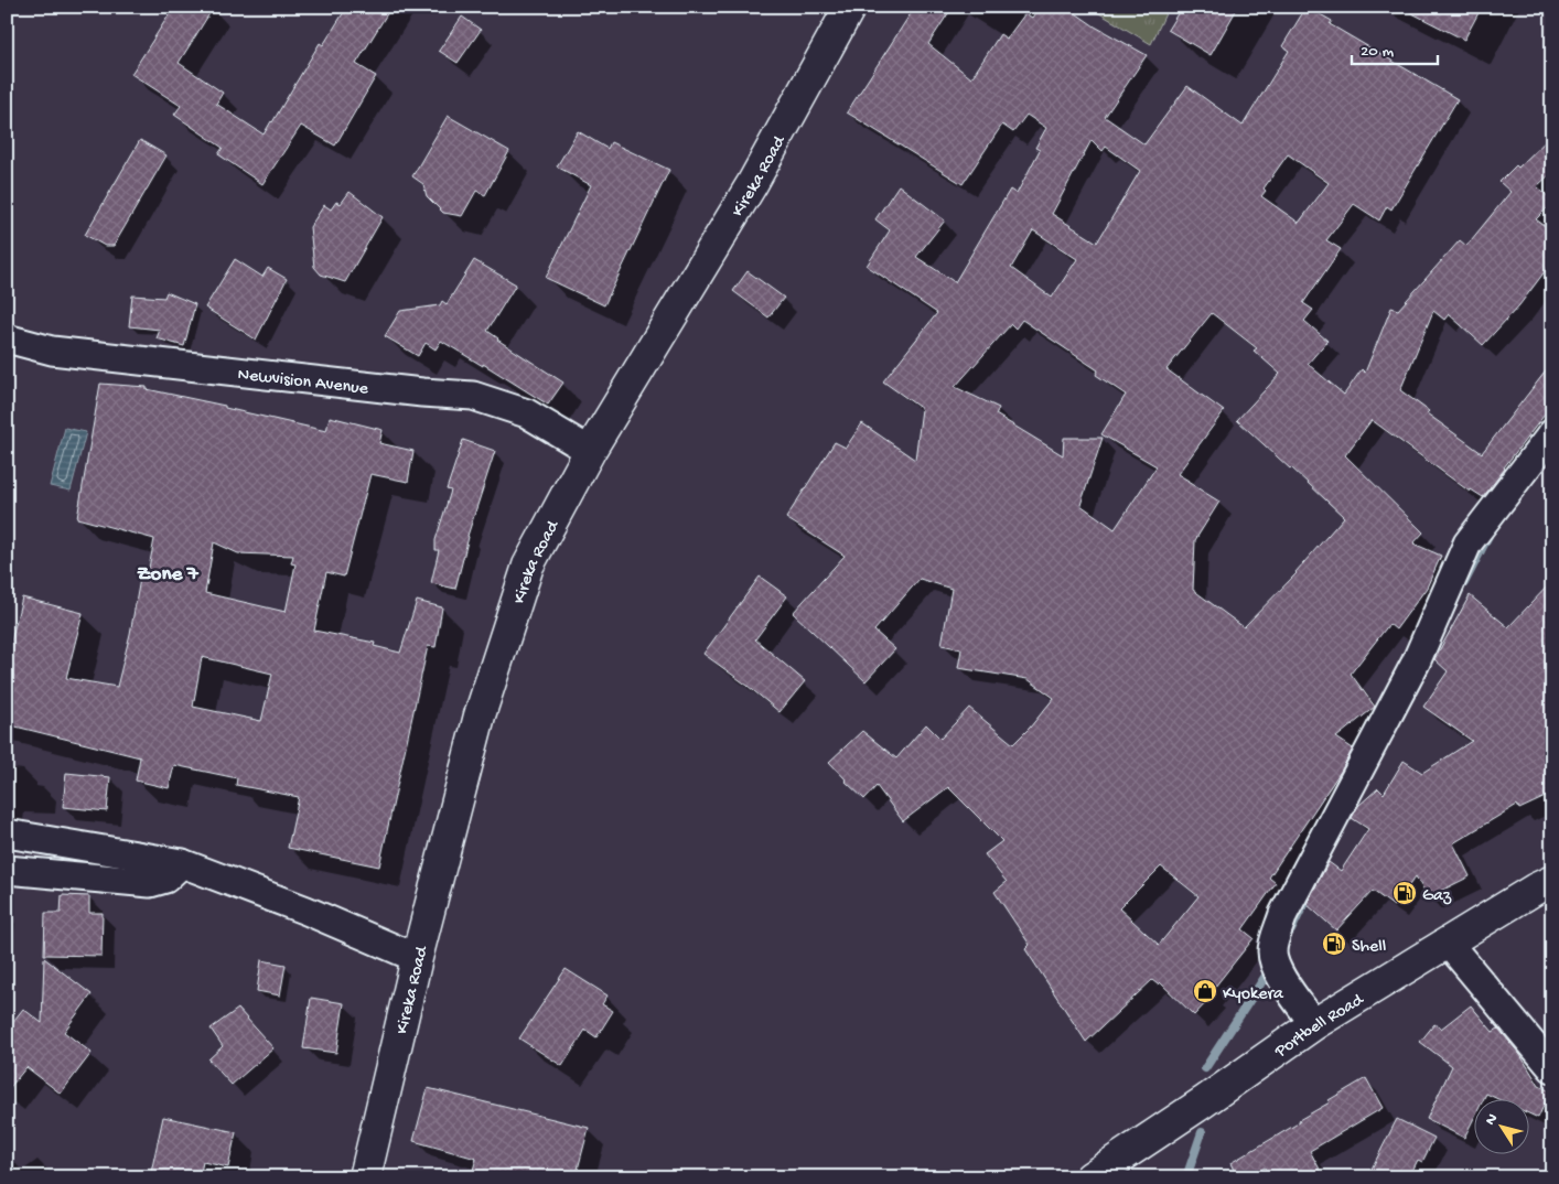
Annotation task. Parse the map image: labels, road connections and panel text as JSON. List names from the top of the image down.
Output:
{
  "streets": {
    "main road": ["Kireka Road", "Portbell Road"],
    "street": ["Newvision Avenue"]
  },
  "crossings": [
    ["Kireka Road", "Newvision Avenue"]
  ],
  "districts": ["Zone 7"],
  "places": {
    "fuel station": ["Gaz", "Shell"],
    "shop": ["Kyokera"]
  },
  "scale_bar": "20 m",
  "north": "top left"
}
